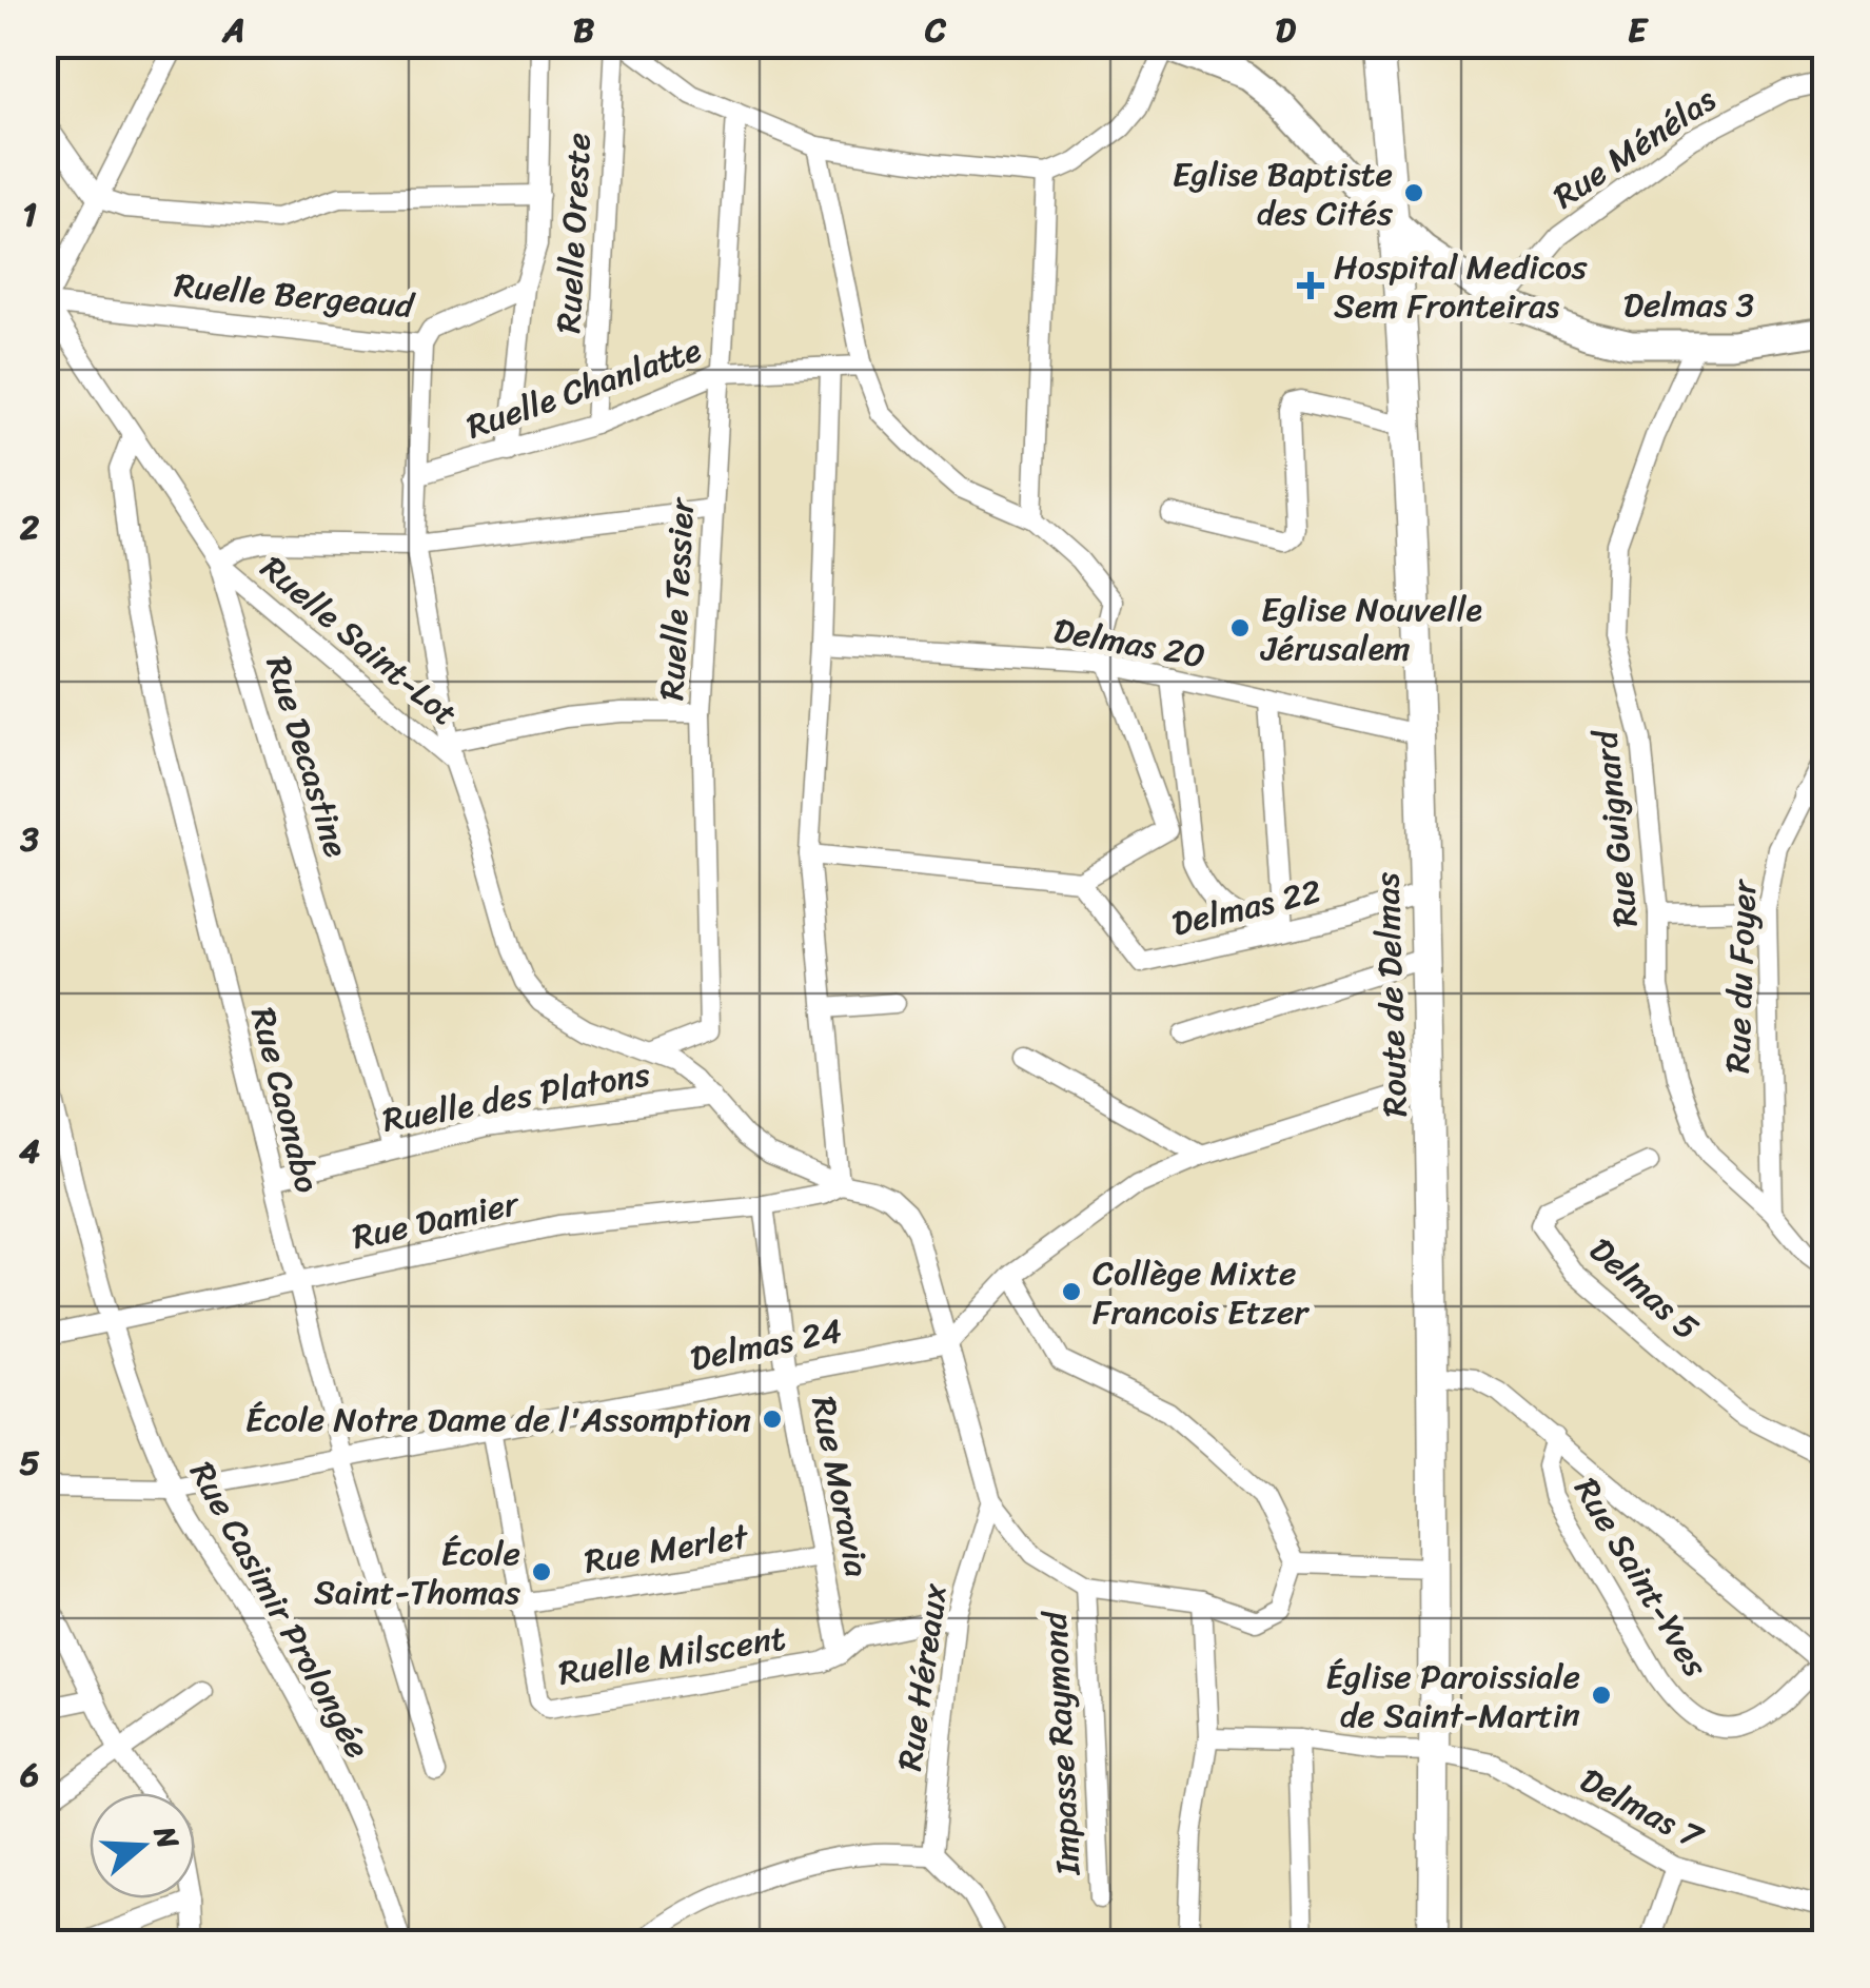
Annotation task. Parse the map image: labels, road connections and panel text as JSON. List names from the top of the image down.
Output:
{
  "streets": {
    "main road": ["Route de Delmas"],
    "street": [
      "Rue Ménélas",
      "Ruelle Oreste",
      "Ruelle Bergeaud",
      "Delmas 3",
      "Ruelle Chanlatte",
      "Ruelle Tessier",
      "Ruelle Saint-Lot",
      "Delmas 20",
      "Rue Decastine",
      "Rue Guignard",
      "Delmas 22",
      "Rue du Foyer",
      "Ruelle des Platons",
      "Rue Caonabo",
      "Rue Damier",
      "Delmas 5",
      "Delmas 24",
      "Rue Moravia",
      "Rue Merlet",
      "Rue Saint-Yves",
      "Rue Casimir Prolongée",
      "Ruelle Milscent",
      "Rue Héreaux",
      "Impasse Raymond",
      "Delmas 7"
    ]
  },
  "crossings": [
    ["Rue Ménélas", "Delmas 3"],
    ["Ruelle Oreste", "Ruelle Chanlatte"],
    ["Ruelle Bergeaud", "Ruelle Saint-Lot"],
    ["Delmas 3", "Rue Guignard"],
    ["Delmas 3", "Route de Delmas"],
    ["Ruelle Chanlatte", "Ruelle Tessier"],
    ["Ruelle Tessier", "Ruelle Saint-Lot"],
    ["Ruelle Saint-Lot", "Rue Decastine"],
    ["Ruelle Saint-Lot", "Ruelle des Platons"],
    ["Ruelle Saint-Lot", "Rue Caonabo"],
    ["Ruelle Saint-Lot", "Rue Damier"],
    ["Ruelle Saint-Lot", "Delmas 24"],
    ["Delmas 20", "Route de Delmas"],
    ["Rue Decastine", "Ruelle des Platons"],
    ["Rue Guignard", "Rue du Foyer"],
    ["Delmas 22", "Route de Delmas"],
    ["Route de Delmas", "Delmas 7"],
    ["Ruelle des Platons", "Rue Caonabo"],
    ["Rue Caonabo", "Rue Damier"],
    ["Rue Caonabo", "Delmas 24"],
    ["Rue Damier", "Rue Moravia"],
    ["Rue Damier", "Rue Casimir Prolongée"],
    ["Delmas 24", "Rue Moravia"],
    ["Delmas 24", "Rue Casimir Prolongée"],
    ["Delmas 24", "Ruelle Milscent"],
    ["Rue Moravia", "Rue Merlet"],
    ["Rue Moravia", "Ruelle Milscent"],
    ["Rue Merlet", "Ruelle Milscent"],
    ["Ruelle Milscent", "Rue Héreaux"]
  ],
  "places": {
    "other": [
      "Eglise Baptiste des Cités",
      "Eglise Nouvelle Jérusalem",
      "Collège Mixte Francois Etzer",
      "École Notre Dame de l'Assomption",
      "École Saint-Thomas",
      "Église Paroissiale de Saint-Martin"
    ],
    "health": ["Hospital Medicos Sem Fronteiras"]
  },
  "north": "right",
  "grid": {
    "columns": [
      "A",
      "B",
      "C",
      "D",
      "E"
    ],
    "rows": [
      "1",
      "2",
      "3",
      "4",
      "5",
      "6"
    ]
  }
}
